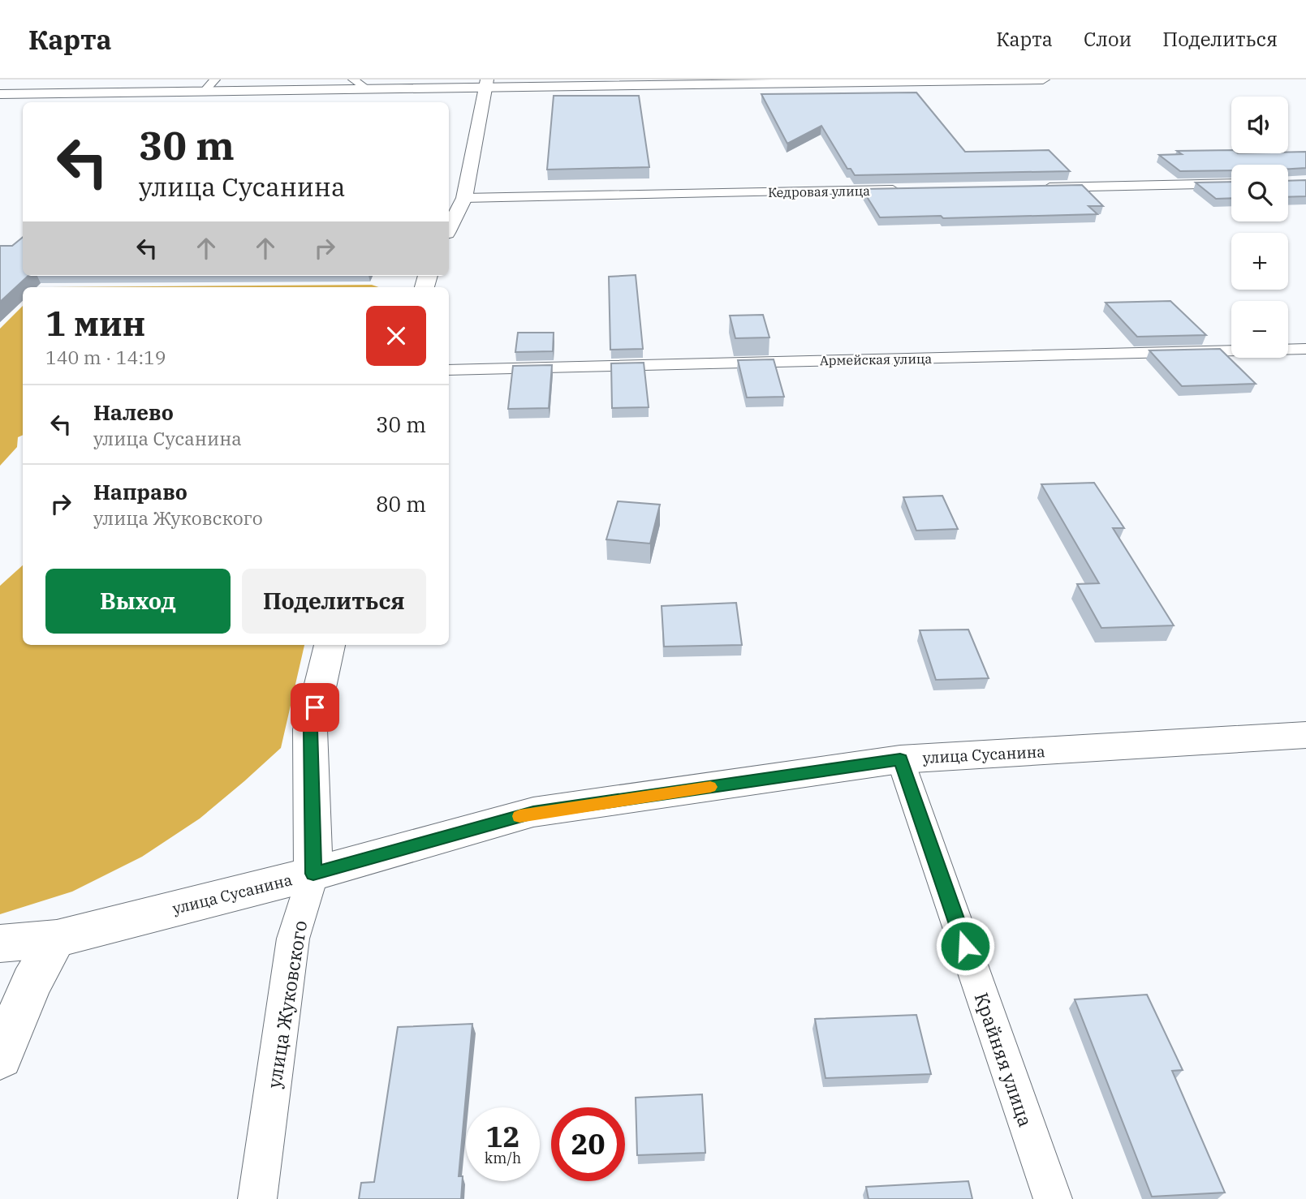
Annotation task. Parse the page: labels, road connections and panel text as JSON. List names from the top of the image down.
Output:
{
  "streets": {
    "street": ["улица Сусанина", "улица Жуковского"],
    "lane": ["Кедровая улица", "Армейская улица", "Крайняя улица"]
  },
  "crossings": [
    ["улица Сусанина", "улица Жуковского"],
    ["улица Сусанина", "Крайняя улица"]
  ],
  "page": {
    "header": "Карта",
    "nav": ["Карта", "Слои", "Поделиться"],
    "map_buttons": ["+", "−"],
    "turn": ["30 m", "улица Сусанина"],
    "heading": ["1 мин", "140 m · 14:19"],
    "list": [
      {
        "name": "Налево",
        "note": "улица Сусанина",
        "value": "30 m"
      },
      {
        "name": "Направо",
        "note": "улица Жуковского",
        "value": "80 m"
      }
    ],
    "buttons": ["Выход", "Поделиться"],
    "speed": "12 km/h",
    "limit": "20"
  }
}
